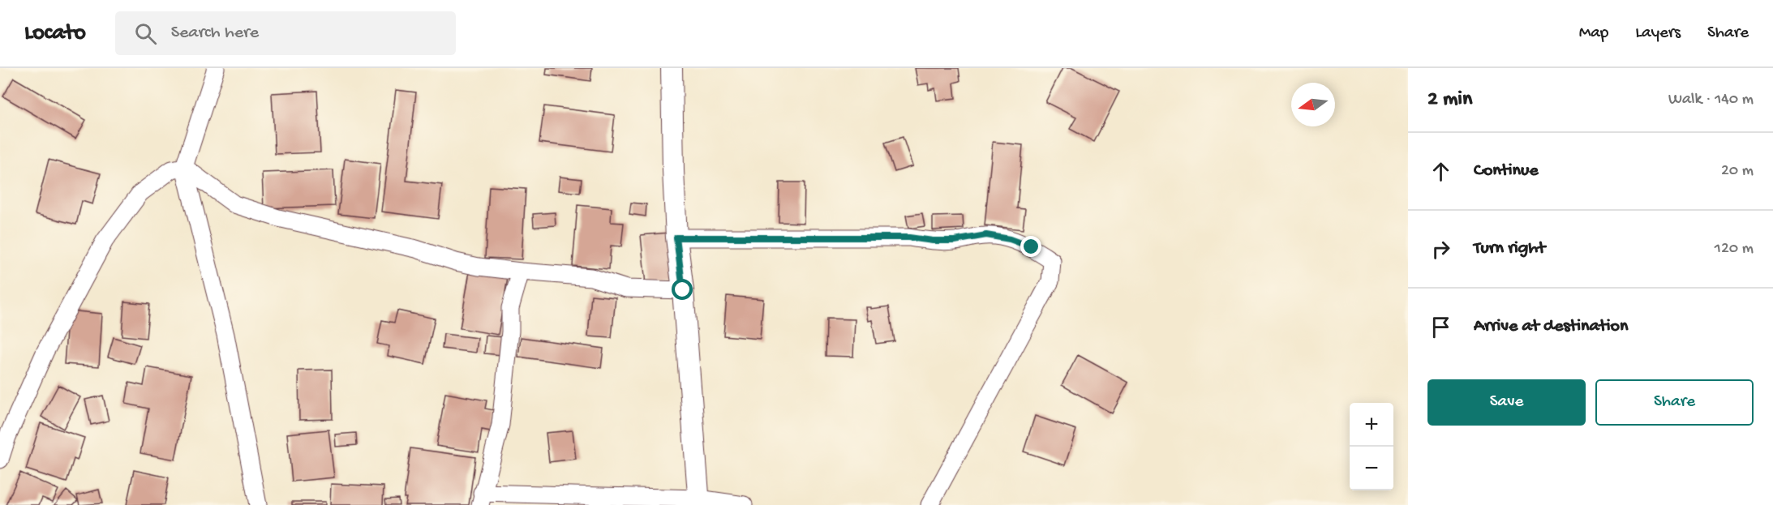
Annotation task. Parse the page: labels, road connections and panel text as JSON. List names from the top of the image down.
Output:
{
  "north": "left",
  "page": {
    "header": "Locato",
    "search": "Search here",
    "nav": ["Map", "Layers", "Share"],
    "heading": ["2 min", "Walk · 140 m"],
    "list": [
      ["Continue", "20 m"],
      ["Turn right", "120 m"],
      "Arrive at destination"
    ],
    "buttons": ["Save", "Share"],
    "map_buttons": ["+", "−"]
  }
}
